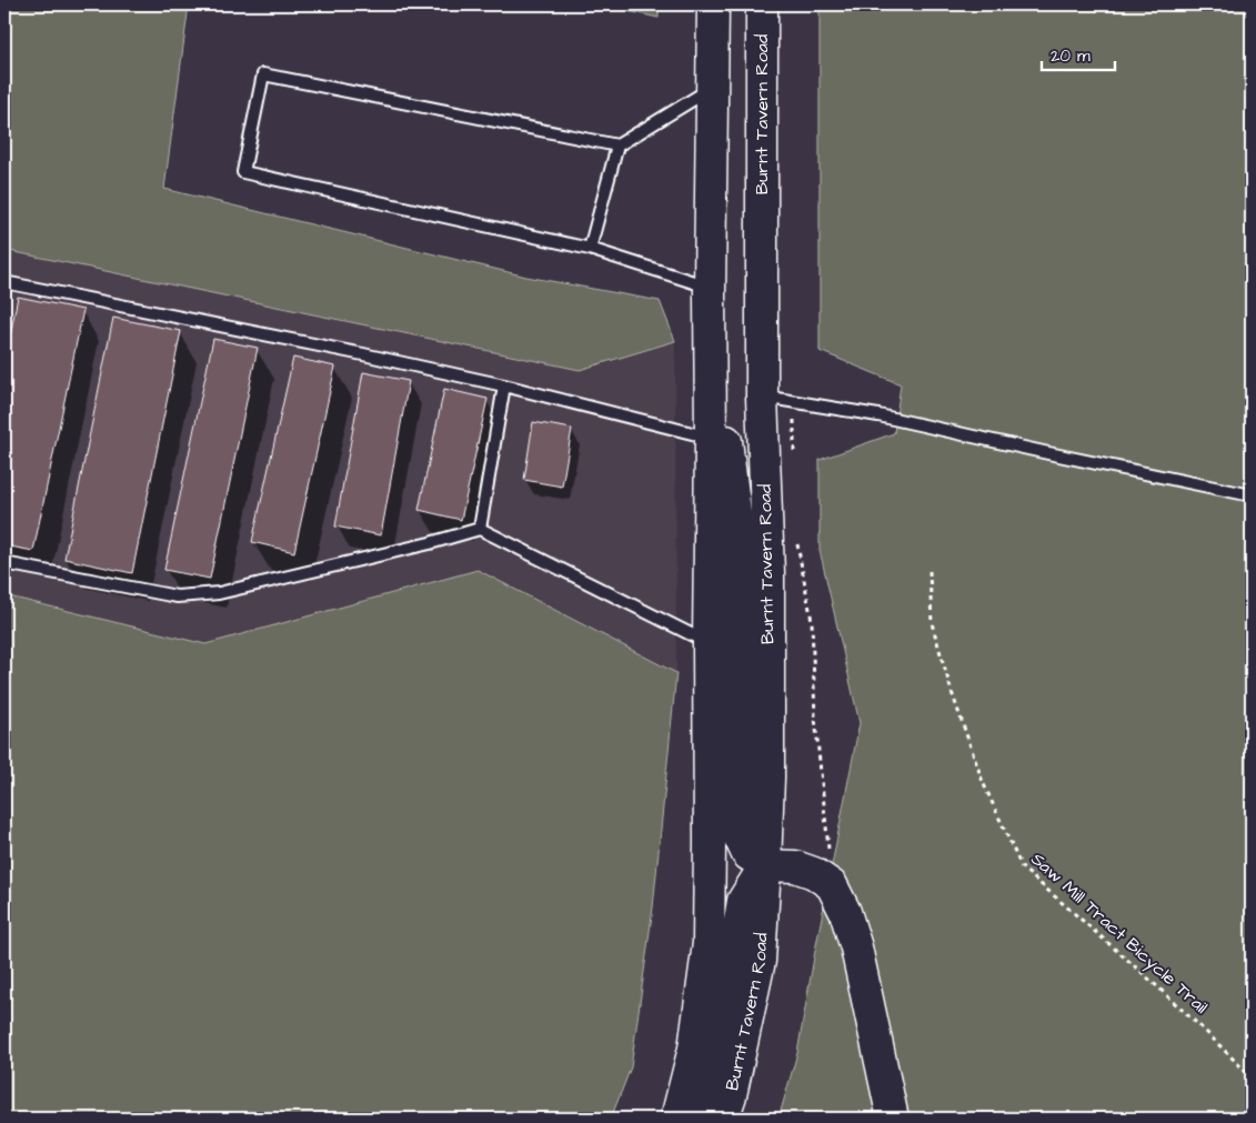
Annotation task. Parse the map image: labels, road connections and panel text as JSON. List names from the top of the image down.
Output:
{
  "streets": {
    "main road": ["Burnt Tavern Road"],
    "path": ["Saw Mill Tract Bicycle Trail"]
  },
  "scale_bar": "20 m"
}
